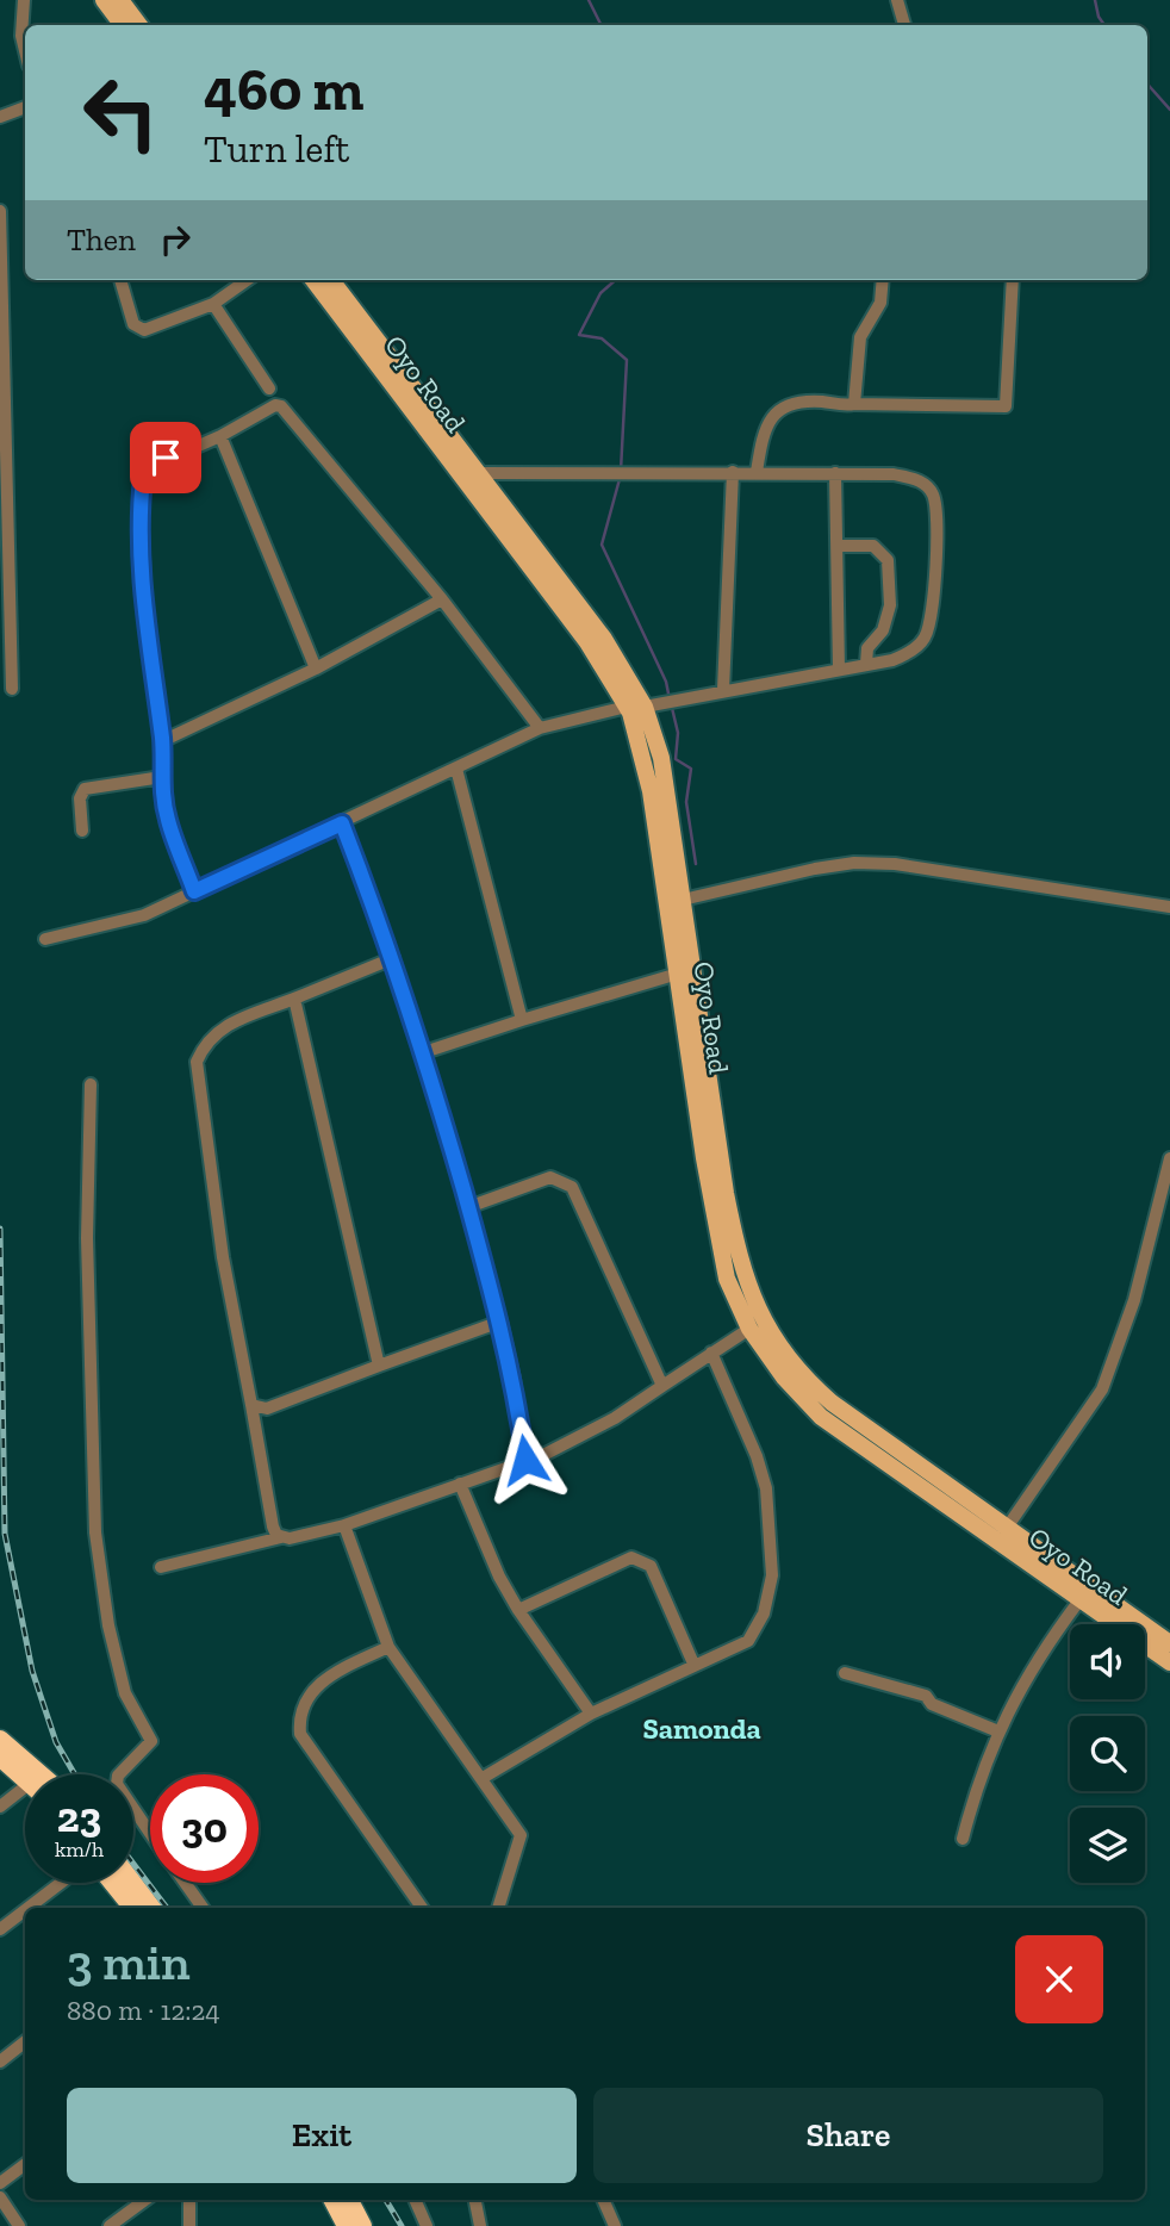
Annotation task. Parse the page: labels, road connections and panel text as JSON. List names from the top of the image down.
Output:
{
  "streets": {
    "main road": ["Oyo Road"]
  },
  "districts": ["Samonda"],
  "page": {
    "turn": ["460 m", "Turn left"],
    "then": "Then",
    "speed": "23 km/h",
    "limit": "30",
    "heading": ["3 min", "880 m · 12:24"],
    "buttons": ["Exit", "Share"]
  }
}
